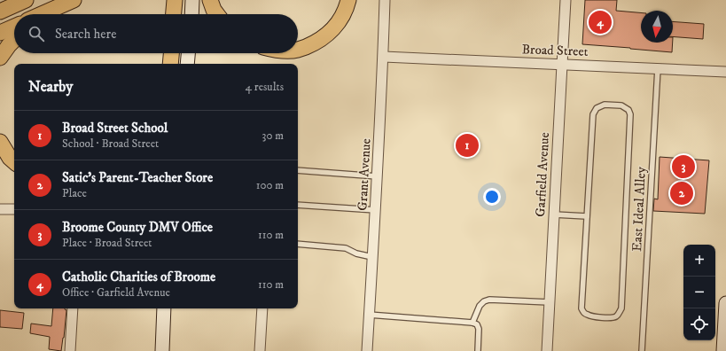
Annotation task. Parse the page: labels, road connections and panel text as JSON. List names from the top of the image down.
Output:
{
  "streets": {
    "street": ["Broad Street", "Grant Avenue", "Garfield Avenue"],
    "lane": ["East Ideal Alley"]
  },
  "crossings": [
    ["Broad Street", "Grant Avenue"],
    ["Broad Street", "Garfield Avenue"],
    ["Broad Street", "East Ideal Alley"]
  ],
  "north": "bottom",
  "page": {
    "pins": [
      "4",
      "1",
      "3",
      "2"
    ],
    "search": "Search here",
    "heading": ["Nearby", "4 results"],
    "list": [
      {
        "mark": "1",
        "name": "Broad Street School",
        "note": "School · Broad Street",
        "value": "30 m"
      },
      {
        "mark": "2",
        "name": "Satic's Parent-Teacher Store",
        "note": "Place",
        "value": "100 m"
      },
      {
        "mark": "3",
        "name": "Broome County DMV Office",
        "note": "Place · Broad Street",
        "value": "110 m"
      },
      {
        "mark": "4",
        "name": "Catholic Charities of Broome",
        "note": "Office · Garfield Avenue",
        "value": "110 m"
      }
    ],
    "map_buttons": ["+", "−"]
  }
}
